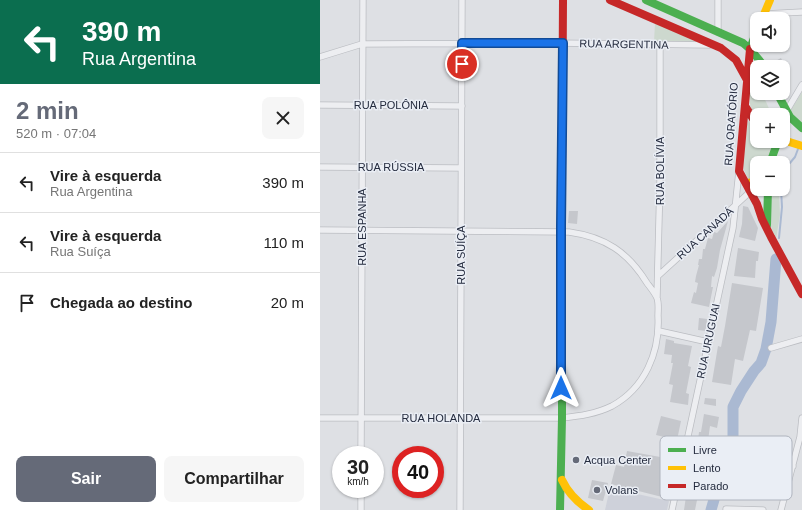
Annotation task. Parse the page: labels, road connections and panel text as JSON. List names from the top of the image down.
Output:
{
  "streets": {
    "main road": ["RUA ORATÓRIO"],
    "street": [
      "RUA ARGENTINA",
      "RUA POLÔNIA",
      "RUA RÚSSIA",
      "RUA BOLÍVIA",
      "RUA ESPANHA",
      "RUA CANADÁ",
      "RUA SUÍÇA",
      "RUA URUGUAI",
      "RUA HOLANDA"
    ]
  },
  "crossings": [
    ["RUA ARGENTINA", "RUA ORATÓRIO"],
    ["RUA ARGENTINA", "RUA BOLÍVIA"],
    ["RUA ARGENTINA", "RUA ESPANHA"],
    ["RUA ARGENTINA", "RUA SUÍÇA"],
    ["RUA POLÔNIA", "RUA ESPANHA"],
    ["RUA POLÔNIA", "RUA SUÍÇA"],
    ["RUA ORATÓRIO", "RUA URUGUAI"],
    ["RUA RÚSSIA", "RUA ESPANHA"],
    ["RUA RÚSSIA", "RUA SUÍÇA"],
    ["RUA BOLÍVIA", "RUA CANADÁ"],
    ["RUA BOLÍVIA", "RUA HOLANDA"],
    ["RUA ESPANHA", "RUA HOLANDA"],
    ["RUA CANADÁ", "RUA URUGUAI"],
    ["RUA SUÍÇA", "RUA HOLANDA"]
  ],
  "places": ["Acqua Center", "Volans"],
  "legend": ["Livre", "Lento", "Parado"],
  "page": {
    "turn": ["390 m", "Rua Argentina"],
    "map_buttons": ["+", "−"],
    "heading": ["2 min", "520 m · 07:04"],
    "list": [
      {
        "name": "Vire à esquerda",
        "note": "Rua Argentina",
        "value": "390 m"
      },
      {
        "name": "Vire à esquerda",
        "note": "Rua Suíça",
        "value": "110 m"
      },
      {
        "name": "Chegada ao destino",
        "value": "20 m"
      }
    ],
    "speed": "30 km/h",
    "limit": "40",
    "buttons": ["Sair", "Compartilhar"]
  }
}
